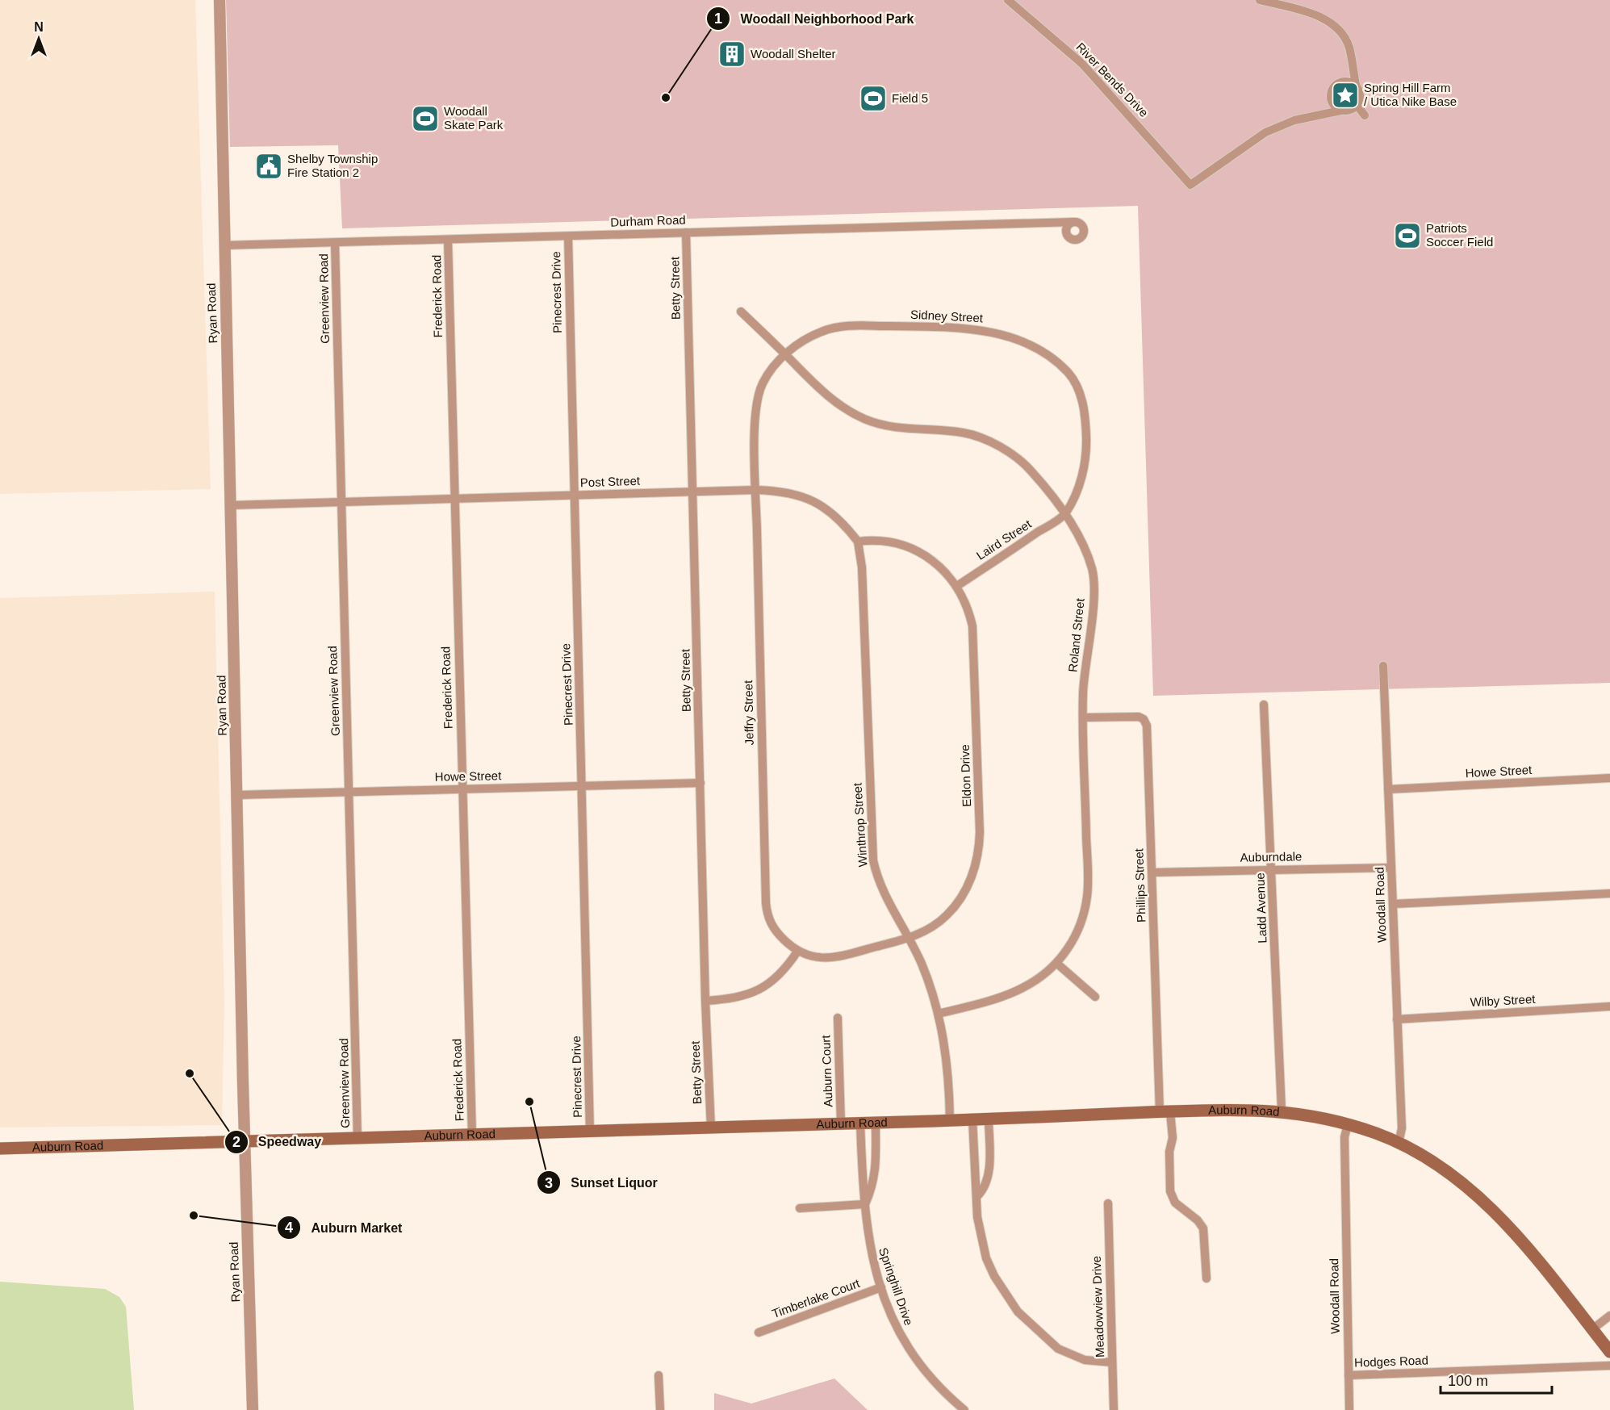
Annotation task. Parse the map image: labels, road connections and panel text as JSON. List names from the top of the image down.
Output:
{
  "streets": {
    "main road": ["Auburn Road"],
    "street": [
      "River Bends Drive",
      "Durham Road",
      "Betty Street",
      "Pinecrest Drive",
      "Frederick Road",
      "Greenview Road",
      "Ryan Road",
      "Sidney Street",
      "Post Street",
      "Laird Street",
      "Roland Street",
      "Jeffry Street",
      "Howe Street",
      "Eldon Drive",
      "Winthrop Street",
      "Auburndale",
      "Phillips Street",
      "Woodall Road",
      "Ladd Avenue",
      "Wilby Street",
      "Auburn Court",
      "Springhill Drive",
      "Timberlake Court",
      "Meadowview Drive",
      "Hodges Road"
    ]
  },
  "crossings": [
    ["Durham Road", "Betty Street"],
    ["Durham Road", "Pinecrest Drive"],
    ["Durham Road", "Frederick Road"],
    ["Durham Road", "Greenview Road"],
    ["Durham Road", "Ryan Road"],
    ["Betty Street", "Post Street"],
    ["Betty Street", "Howe Street"],
    ["Betty Street", "Auburn Road"],
    ["Pinecrest Drive", "Post Street"],
    ["Pinecrest Drive", "Howe Street"],
    ["Pinecrest Drive", "Auburn Road"],
    ["Frederick Road", "Post Street"],
    ["Frederick Road", "Howe Street"],
    ["Frederick Road", "Auburn Road"],
    ["Greenview Road", "Post Street"],
    ["Greenview Road", "Howe Street"],
    ["Greenview Road", "Auburn Road"],
    ["Ryan Road", "Post Street"],
    ["Ryan Road", "Howe Street"],
    ["Ryan Road", "Auburn Road"],
    ["Sidney Street", "Laird Street"],
    ["Sidney Street", "Roland Street"],
    ["Sidney Street", "Jeffry Street"],
    ["Post Street", "Jeffry Street"],
    ["Post Street", "Winthrop Street"],
    ["Laird Street", "Roland Street"],
    ["Laird Street", "Eldon Drive"],
    ["Roland Street", "Jeffry Street"],
    ["Roland Street", "Winthrop Street"],
    ["Roland Street", "Phillips Street"],
    ["Howe Street", "Woodall Road"],
    ["Eldon Drive", "Winthrop Street"],
    ["Winthrop Street", "Auburn Road"],
    ["Auburndale", "Phillips Street"],
    ["Auburndale", "Woodall Road"],
    ["Auburndale", "Ladd Avenue"],
    ["Phillips Street", "Auburn Road"],
    ["Woodall Road", "Wilby Street"],
    ["Woodall Road", "Auburn Road"],
    ["Woodall Road", "Hodges Road"],
    ["Ladd Avenue", "Auburn Road"],
    ["Auburn Court", "Auburn Road"],
    ["Auburn Road", "Springhill Drive"],
    ["Springhill Drive", "Timberlake Court"]
  ],
  "places": {
    "building": ["Woodall Shelter"],
    "place": ["Spring Hill Farm / Utica Nike Base"],
    "other": [
      "Woodall Neighborhood Park",
      "Speedway",
      "Sunset Liquor",
      "Auburn Market"
    ],
    "sports": ["Field 5", "Woodall Skate Park", "Patriots Soccer Field"],
    "public building": ["Shelby Township Fire Station 2"]
  },
  "scale_bar": "100 m",
  "north": "top"
}
